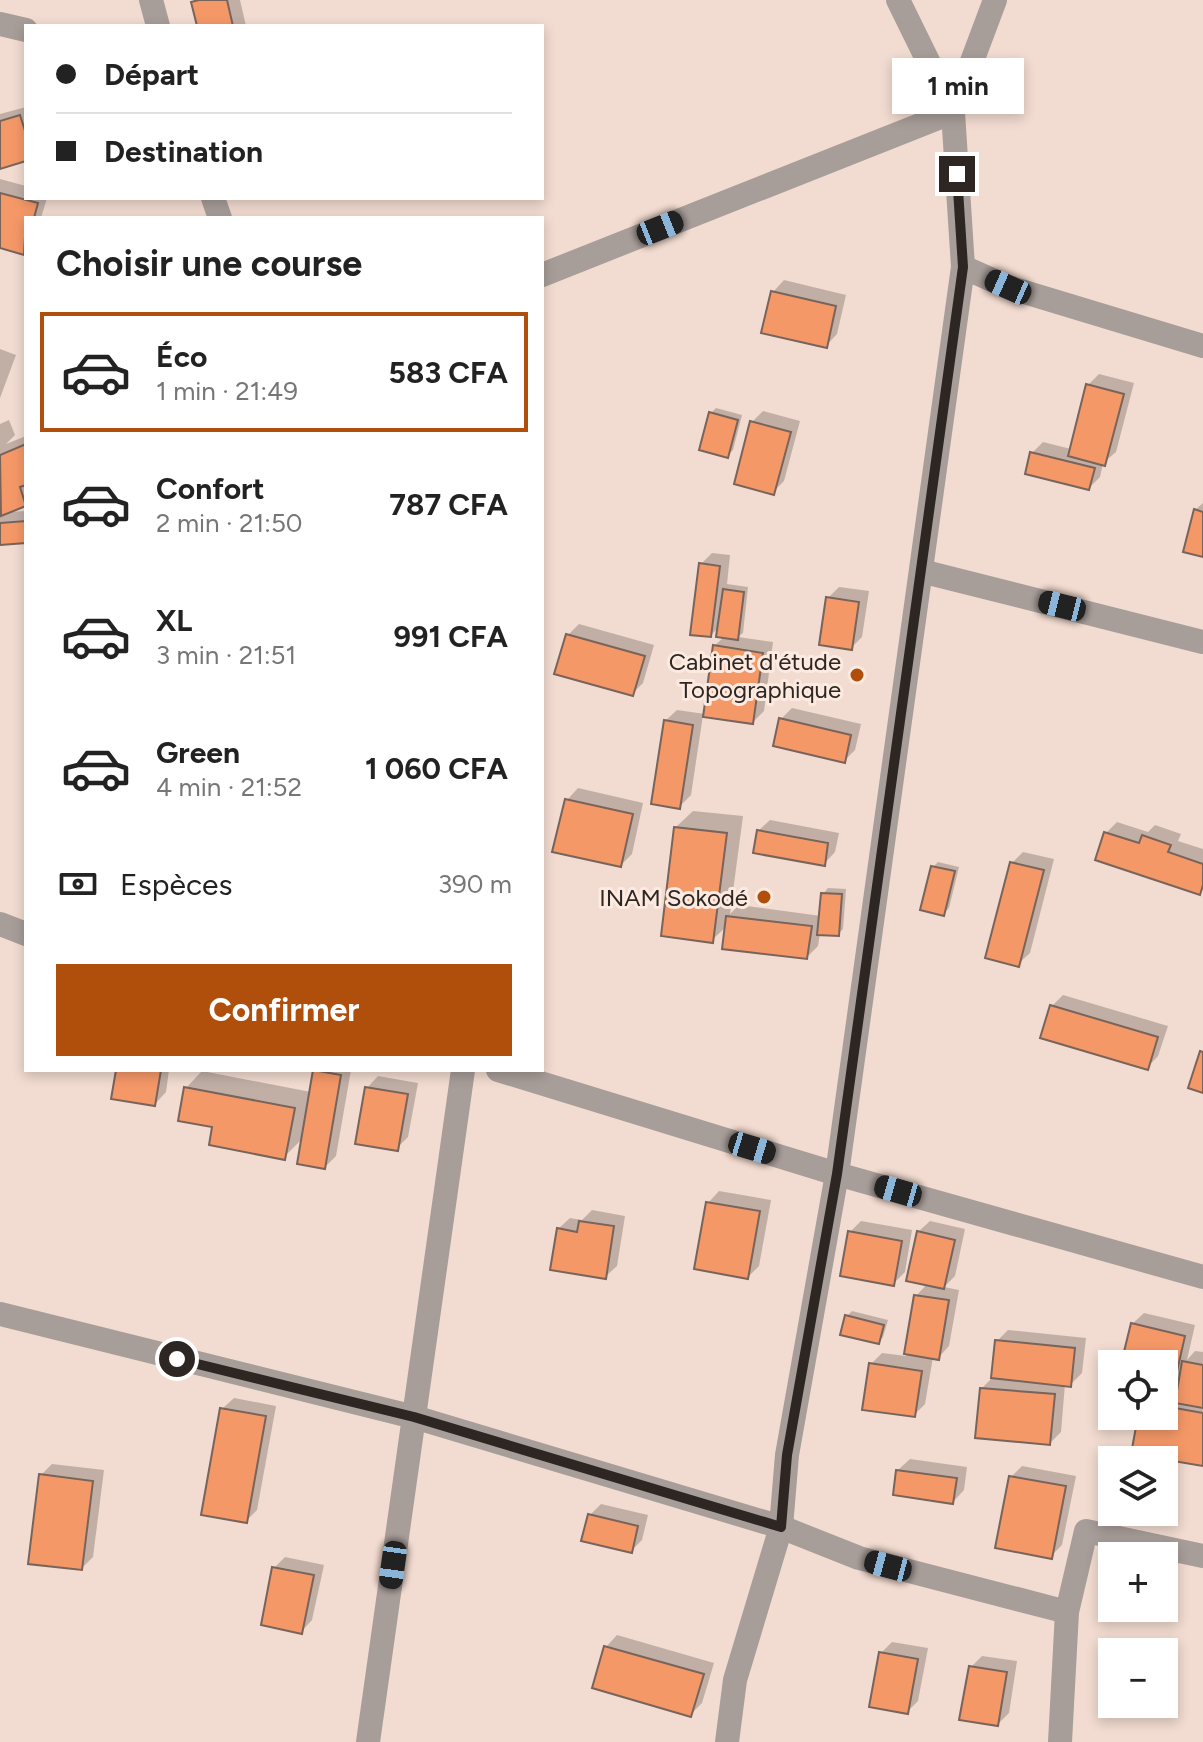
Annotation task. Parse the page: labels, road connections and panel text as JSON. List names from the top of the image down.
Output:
{
  "places": ["Cabinet d'étude Topographique", "INAM Sokodé"],
  "page": {
    "banner": ["Départ", "Destination"],
    "bubble": "1 min",
    "heading": "Choisir une course",
    "list": [
      {
        "name": "Éco",
        "note": "1 min · 21:49",
        "value": "583 CFA"
      },
      {
        "name": "Confort",
        "note": "2 min · 21:50",
        "value": "787 CFA"
      },
      {
        "name": "XL",
        "note": "3 min · 21:51",
        "value": "991 CFA"
      },
      {
        "name": "Green",
        "note": "4 min · 21:52",
        "value": "1 060 CFA"
      }
    ],
    "pay": ["Espèces", "390 m"],
    "buttons": "Confirmer",
    "map_buttons": ["+", "−"]
  }
}
